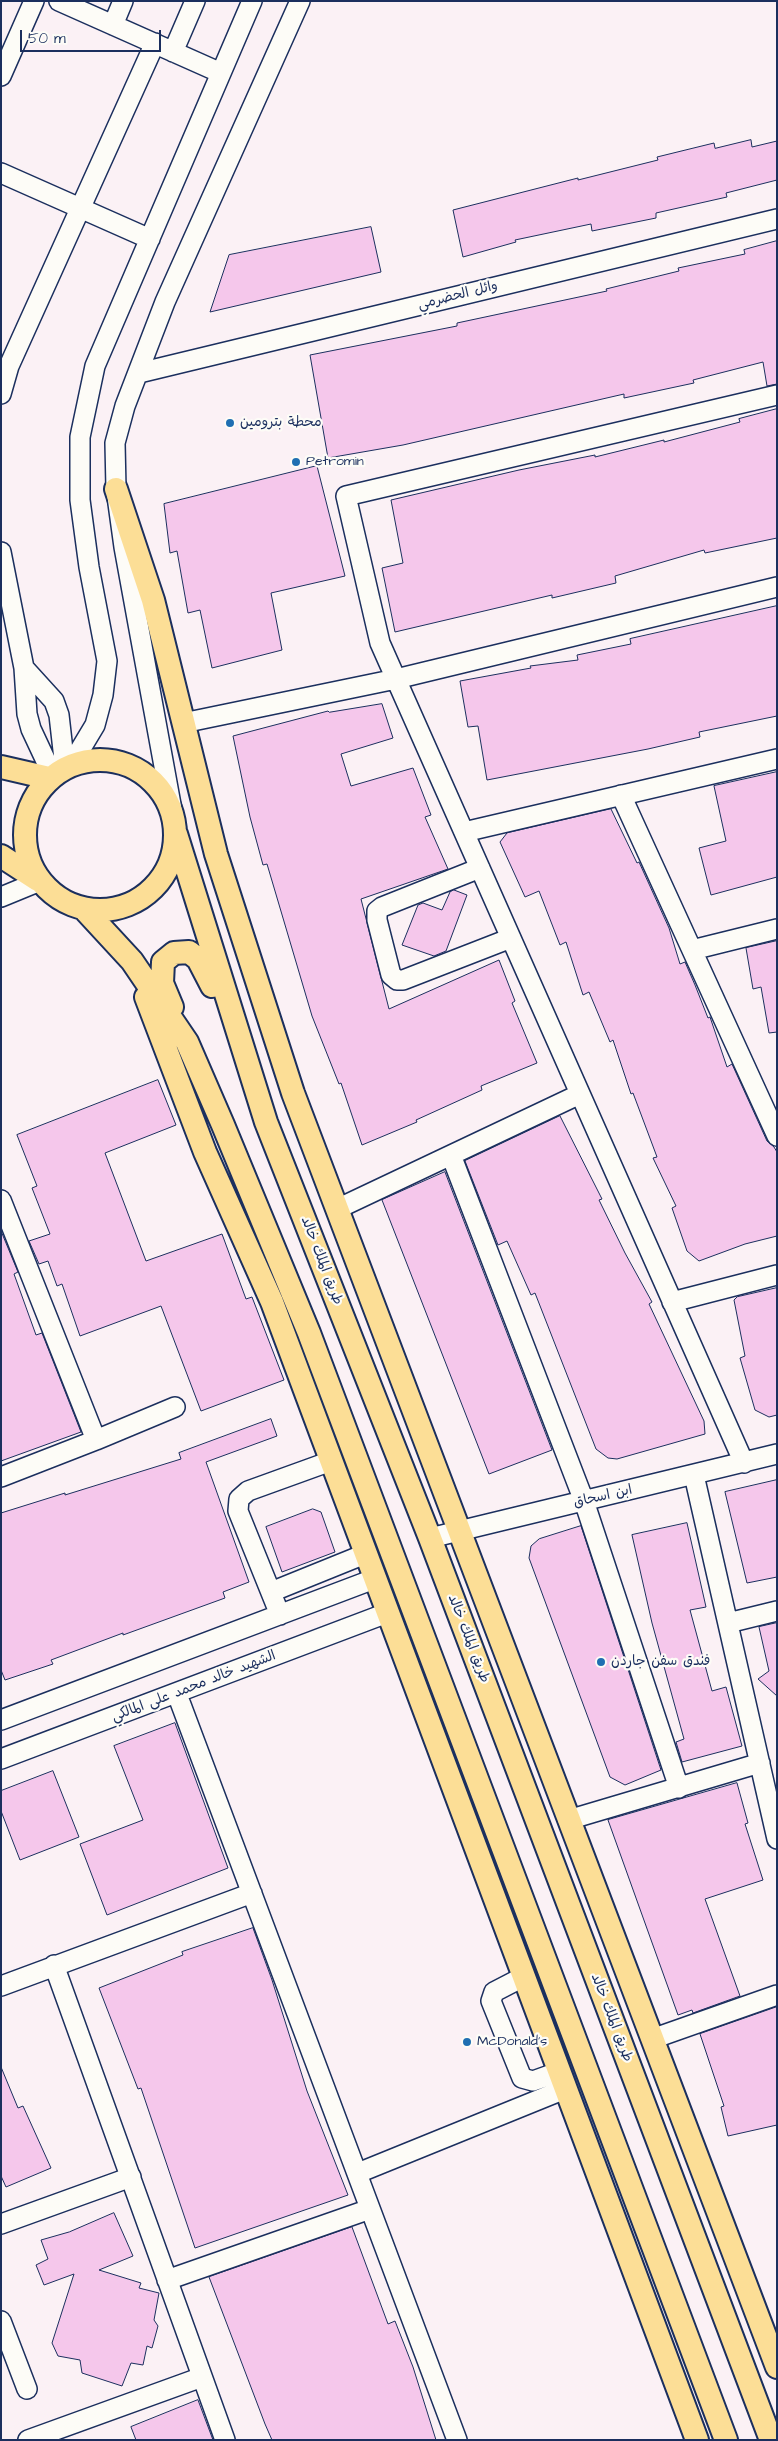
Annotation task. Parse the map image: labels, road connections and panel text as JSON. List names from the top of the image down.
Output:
{
  "streets": {
    "main road": ["طريق الملك خالد"],
    "street": ["وائل الحضرمي", "ابن اسحاق", "الشهيد خالد محمد على المالكي"]
  },
  "crossings": [
    ["طريق الملك خالد", "ابن اسحاق"]
  ],
  "places": [
    "محطة بترومين",
    "Petromin",
    "فندق سفن جاردن",
    "McDonald's"
  ],
  "scale_bar": "50 m"
}
